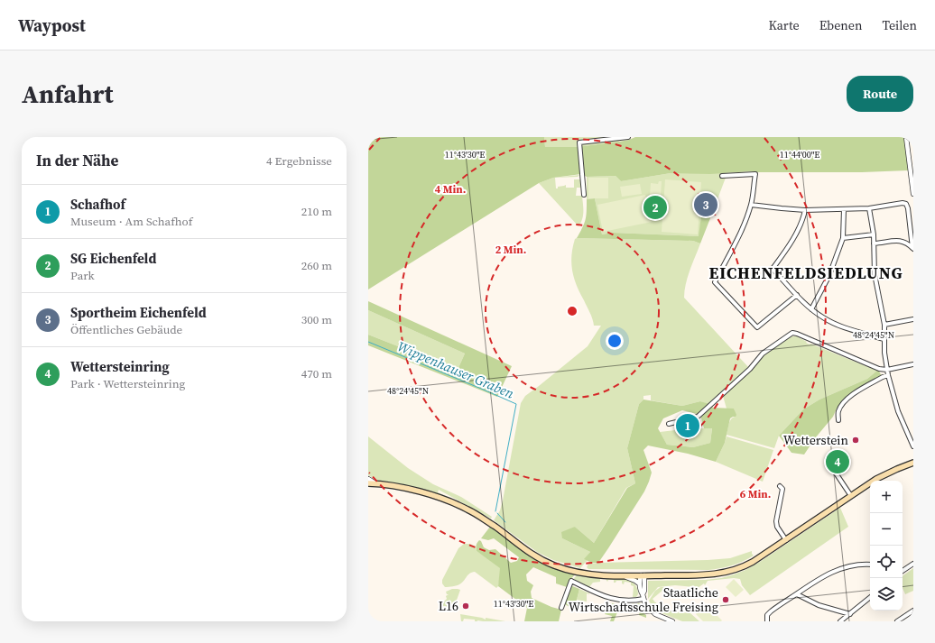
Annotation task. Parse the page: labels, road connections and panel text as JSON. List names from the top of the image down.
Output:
{
  "districts": ["EICHENFELDSIEDLUNG"],
  "water": ["Wippenhauser Graben"],
  "places": ["Wetterstein", "Staatliche Wirtschaftsschule Freising", "L16"],
  "page": {
    "header": "Waypost",
    "nav": ["Karte", "Ebenen", "Teilen"],
    "buttons": "Route",
    "title": "Anfahrt",
    "heading": ["In der Nähe", "4 Ergebnisse"],
    "list": [
      {
        "mark": "1",
        "name": "Schafhof",
        "note": "Museum · Am Schafhof",
        "value": "210 m"
      },
      {
        "mark": "2",
        "name": "SG Eichenfeld",
        "note": "Park",
        "value": "260 m"
      },
      {
        "mark": "3",
        "name": "Sportheim Eichenfeld",
        "note": "Öffentliches Gebäude",
        "value": "300 m"
      },
      {
        "mark": "4",
        "name": "Wettersteinring",
        "note": "Park · Wettersteinring",
        "value": "470 m"
      }
    ],
    "pins": [
      "3",
      "2",
      "1",
      "4"
    ],
    "map_buttons": ["+", "−"]
  },
  "coordinates": ["11°43'30\"E", "11°44'00\"E", "48°24'45\"N"],
  "rings": ["4 Min.", "2 Min.", "6 Min."]
}
